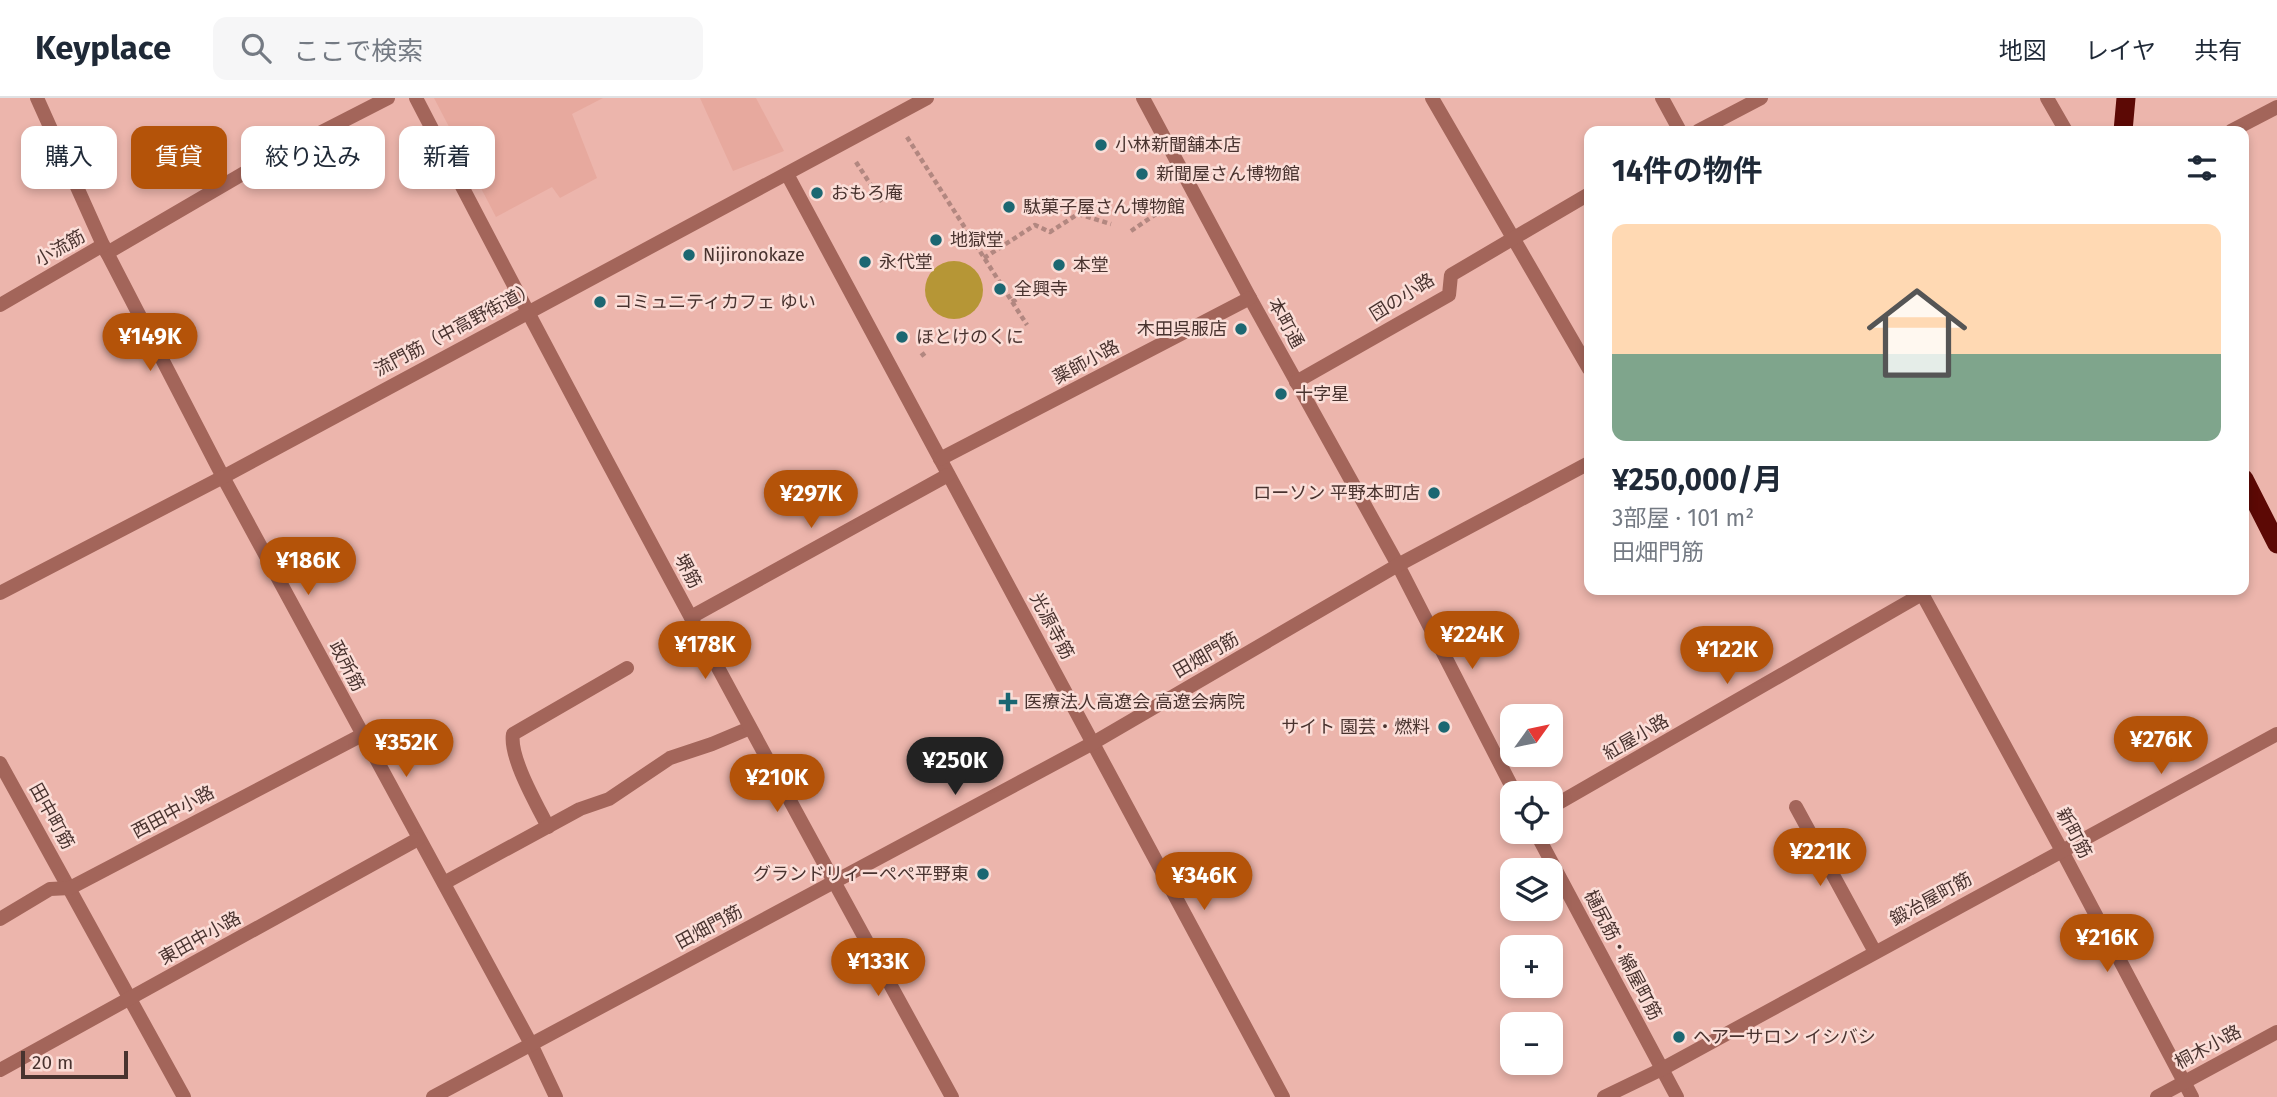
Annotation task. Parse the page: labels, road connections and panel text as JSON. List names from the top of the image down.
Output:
{
  "streets": {
    "street": [
      "小流筋",
      "団の小路",
      "本町通",
      "流門筋（中高野街道）",
      "薬師小路",
      "堺筋",
      "光源寺筋",
      "田畑門筋",
      "政所筋",
      "紅屋小路",
      "西田中小路",
      "田中町筋",
      "新町筋",
      "鍛冶屋町筋",
      "東田中小路",
      "樋尻筋・綿屋町筋",
      "桐木小路"
    ]
  },
  "crossings": [
    ["小流筋", "政所筋"],
    ["団の小路", "本町通"],
    ["本町通", "薬師小路"],
    ["本町通", "田畑門筋"],
    ["流門筋（中高野街道）", "堺筋"],
    ["流門筋（中高野街道）", "光源寺筋"],
    ["流門筋（中高野街道）", "政所筋"],
    ["薬師小路", "光源寺筋"],
    ["堺筋", "田畑門筋"],
    ["光源寺筋", "田畑門筋"],
    ["田畑門筋", "政所筋"],
    ["政所筋", "西田中小路"],
    ["政所筋", "東田中小路"],
    ["西田中小路", "田中町筋"],
    ["田中町筋", "東田中小路"],
    ["新町筋", "鍛冶屋町筋"],
    ["新町筋", "桐木小路"],
    ["鍛冶屋町筋", "樋尻筋・綿屋町筋"]
  ],
  "places": {
    "other": [
      "小林新聞舗本店",
      "新聞屋さん博物館",
      "おもろ庵",
      "駄菓子屋さん博物館",
      "地獄堂",
      "Nijironokaze",
      "永代堂",
      "本堂",
      "全興寺",
      "コミュニティカフェ ゆい",
      "木田呉服店",
      "ほとけのくに",
      "十字星",
      "ローソン 平野本町店",
      "サイト 園芸・燃料",
      "グランドリィーぺぺ平野東",
      "ヘアーサロン イシバシ"
    ],
    "health": ["医療法人高遼会 高遼会病院"]
  },
  "scale_bar": "20 m",
  "north": "top right",
  "page": {
    "header": "Keyplace",
    "search": "ここで検索",
    "nav": ["地図", "レイヤ", "共有"],
    "chip": [
      "購入",
      "賃貸",
      "絞り込み",
      "新着"
    ],
    "heading": "14件の物件",
    "list": [
      {
        "name": "¥250,000/月",
        "note": "3部屋 · 101 m² · 田畑門筋"
      }
    ],
    "price": [
      "¥149K",
      "¥297K",
      "¥186K",
      "¥224K",
      "¥178K",
      "¥122K",
      "¥276K",
      "¥352K",
      "¥250K",
      "¥210K",
      "¥221K",
      "¥346K",
      "¥216K",
      "¥133K"
    ],
    "map_buttons": ["+", "−"],
    "scale": "20 m"
  }
}
